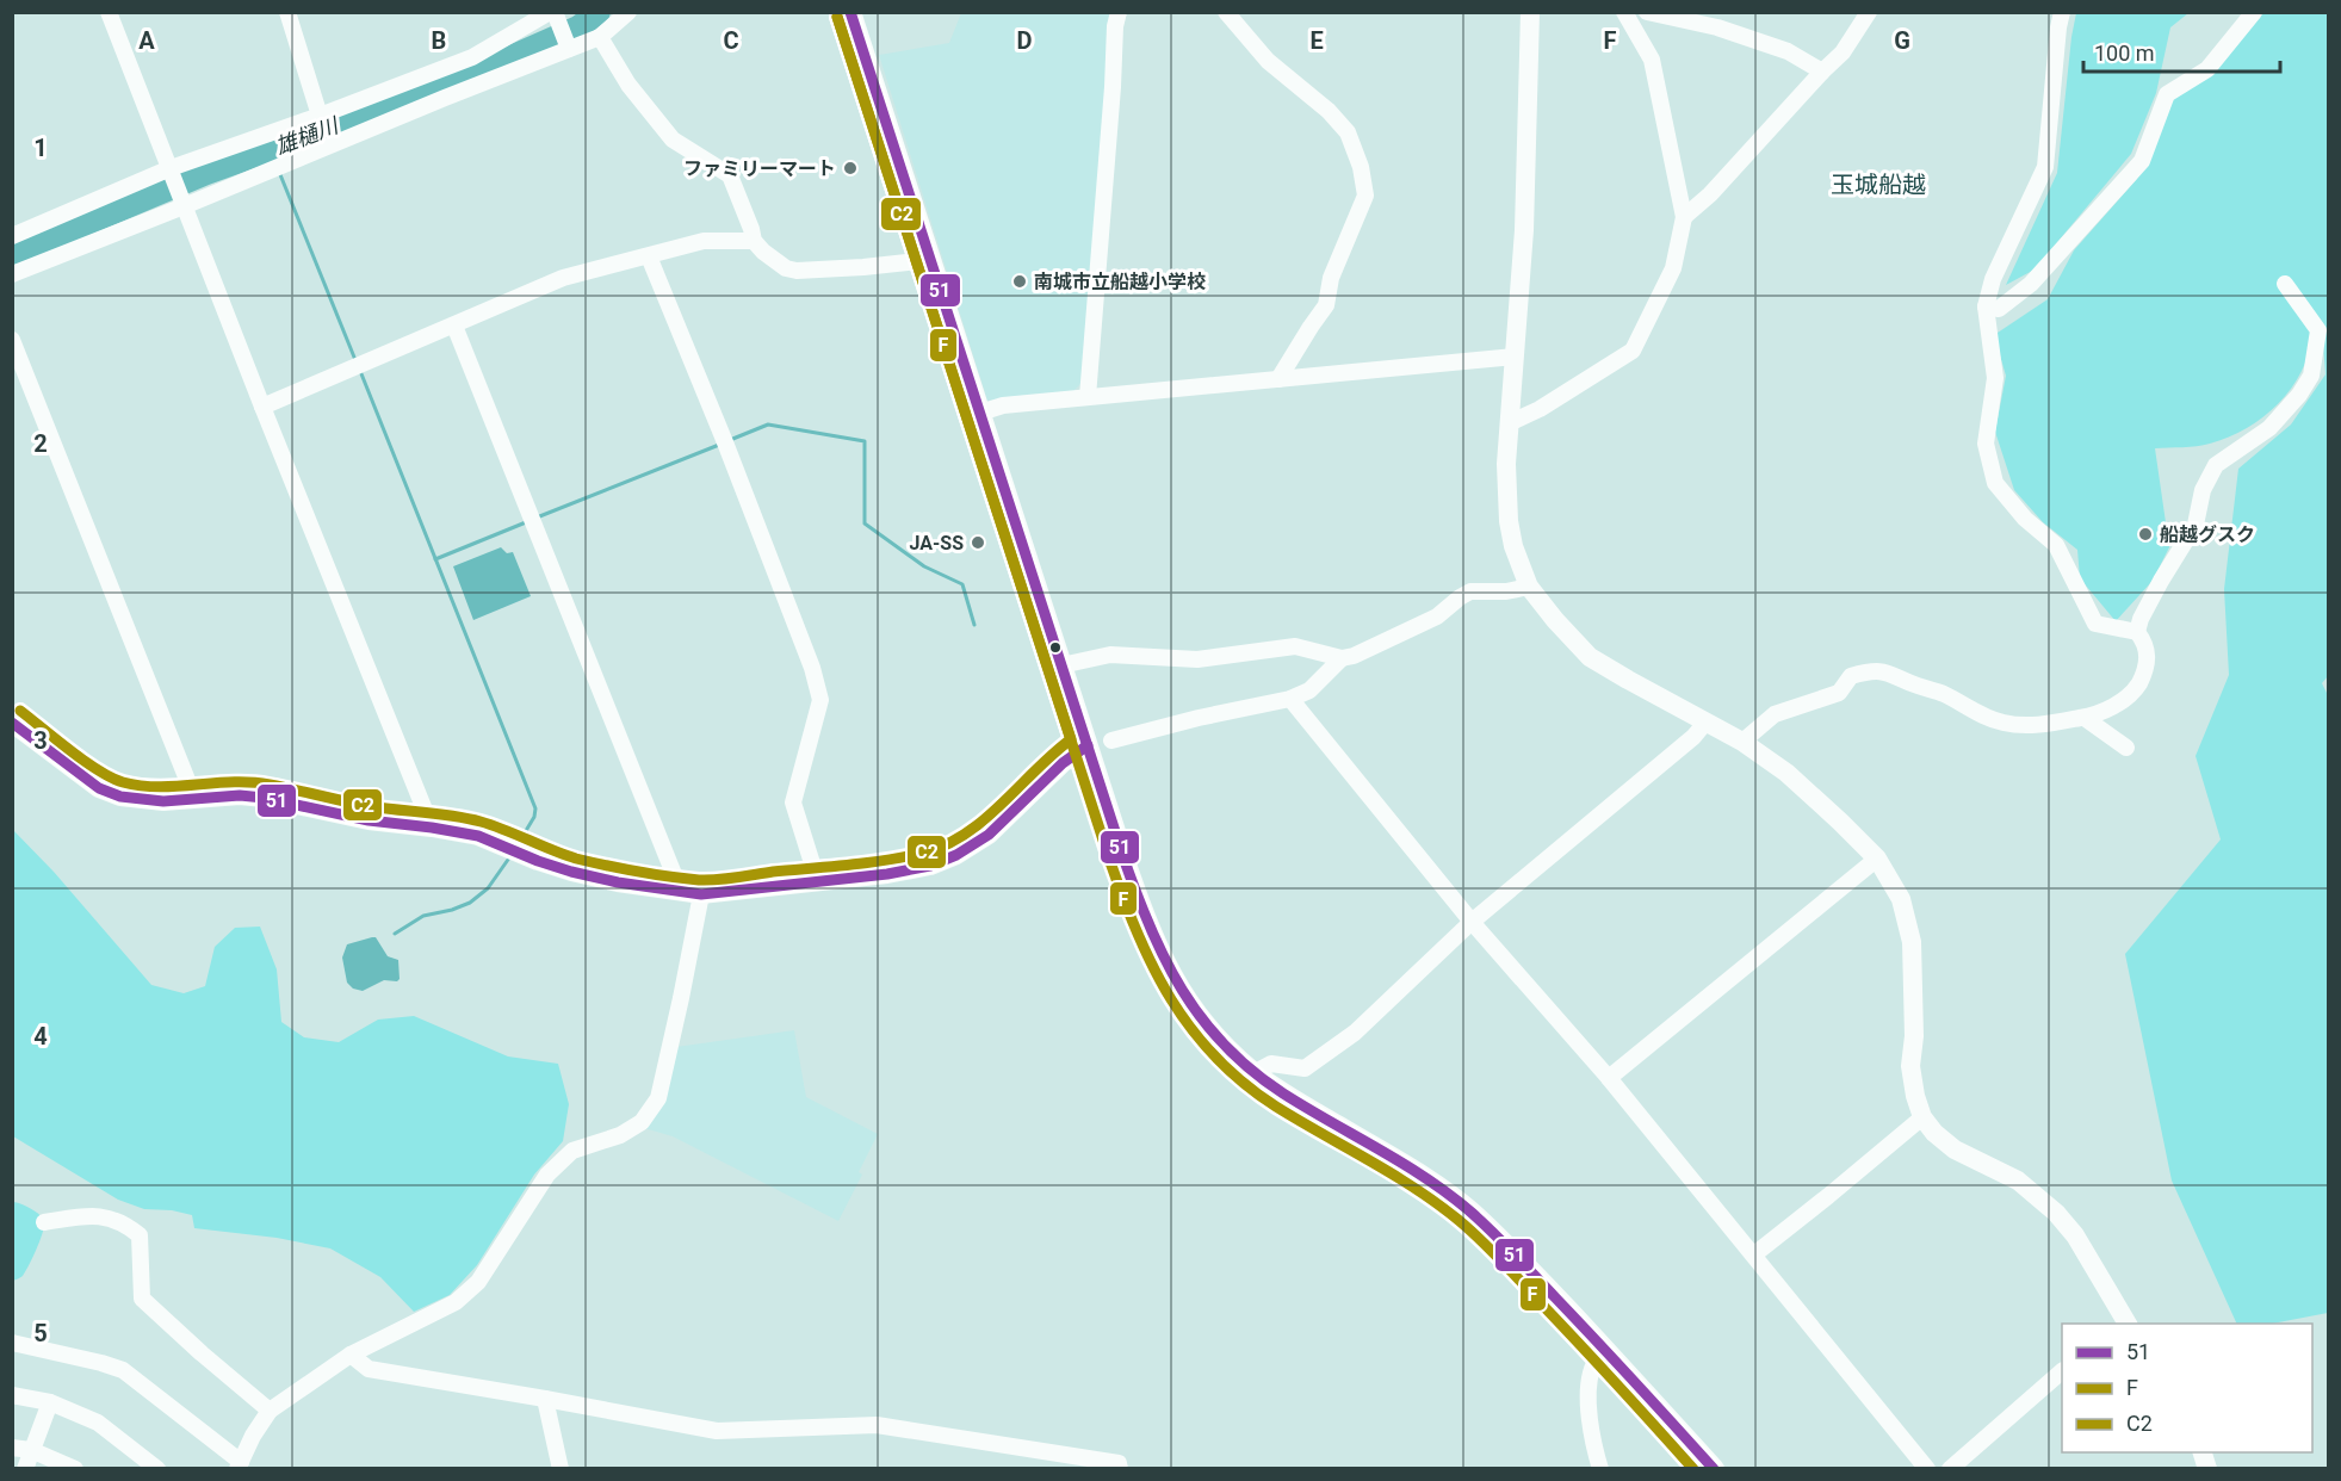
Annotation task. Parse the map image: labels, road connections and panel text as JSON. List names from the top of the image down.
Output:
{
  "districts": ["玉城船越"],
  "water": ["雄樋川"],
  "places": [
    "ファミリーマート",
    "南城市立船越小学校",
    "船越グスク",
    "JA-SS"
  ],
  "lines": ["transit line 51", "transit line F", "transit line C2"],
  "legend": ["51", "F", "C2"],
  "scale_bar": "100 m",
  "grid": {
    "columns": [
      "A",
      "B",
      "C",
      "D",
      "E",
      "F",
      "G"
    ],
    "rows": [
      "1",
      "2",
      "3",
      "4",
      "5"
    ]
  }
}
